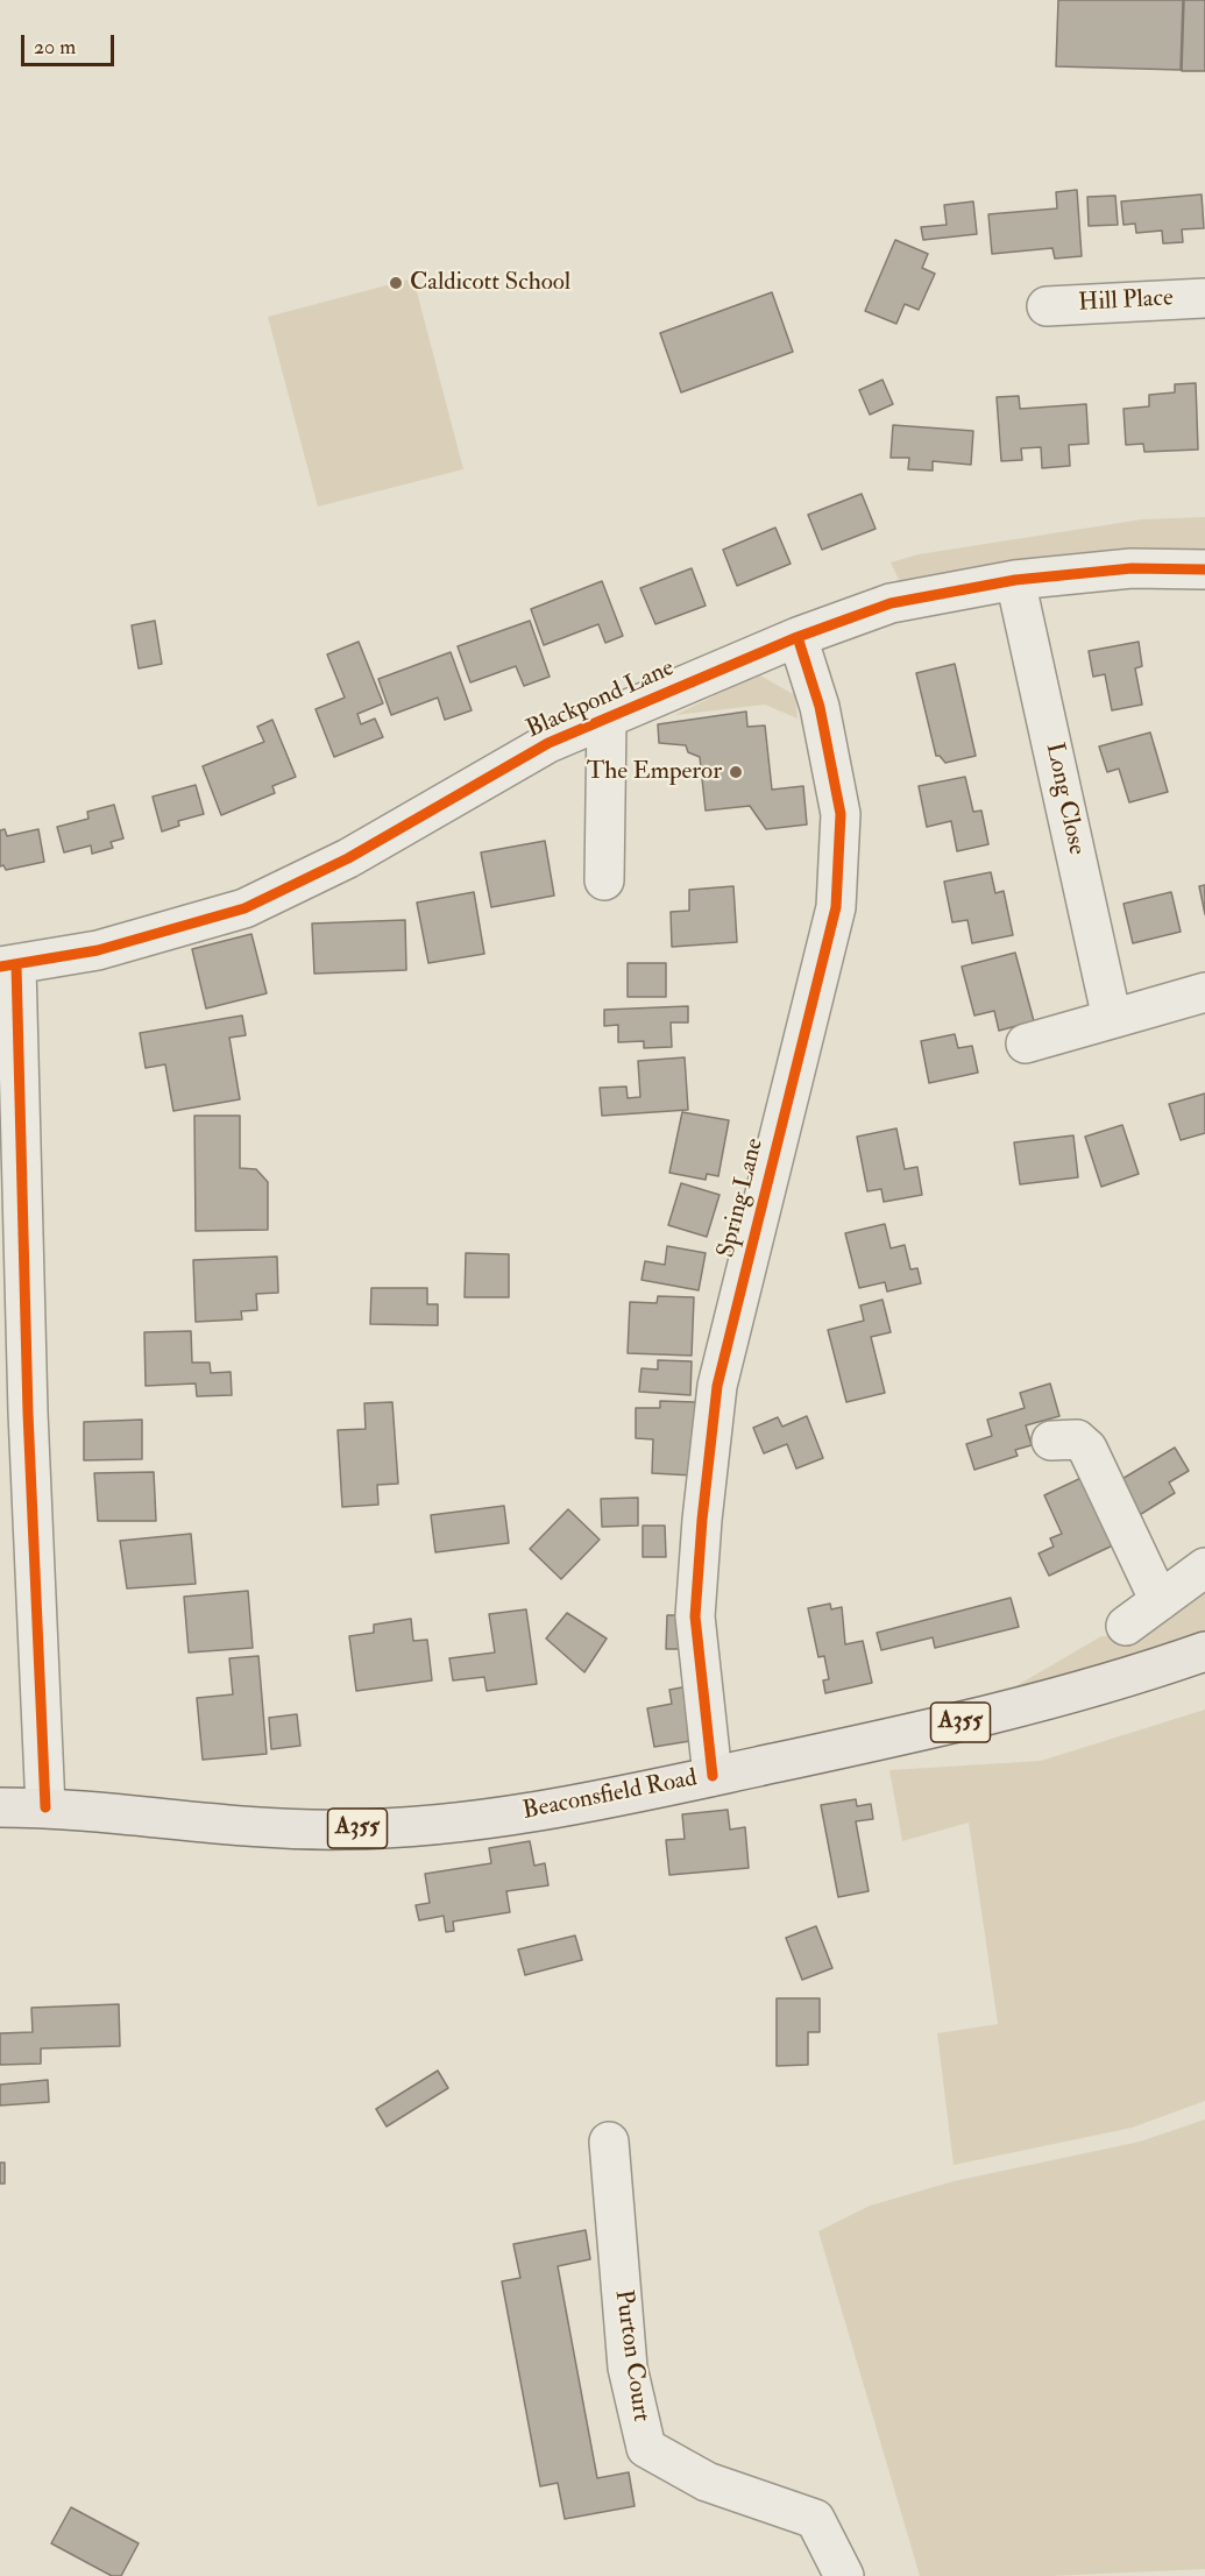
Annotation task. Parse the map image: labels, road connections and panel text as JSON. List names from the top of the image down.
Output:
{
  "streets": {
    "main road": ["A355", "Beaconsfield Road"],
    "street": [
      "Hill Place",
      "Blackpond Lane",
      "Long Close",
      "Spring Lane",
      "Purton Court"
    ]
  },
  "crossings": [
    ["Blackpond Lane", "Long Close"],
    ["Blackpond Lane", "Spring Lane"],
    ["Spring Lane", "Beaconsfield Road"]
  ],
  "places": ["Caldicott School", "The Emperor"],
  "scale_bar": "20 m"
}
